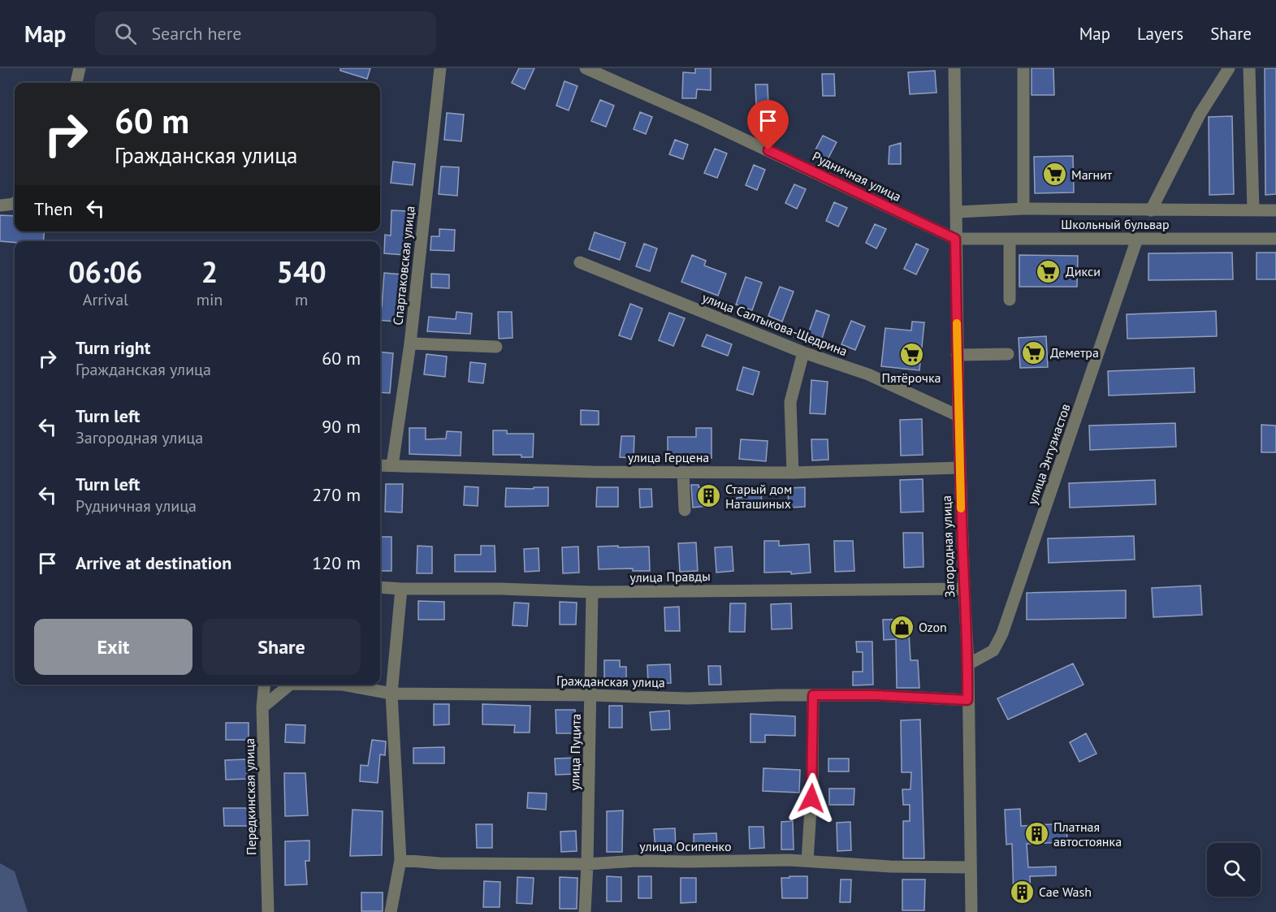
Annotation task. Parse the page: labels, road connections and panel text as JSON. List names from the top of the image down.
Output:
{
  "streets": {
    "street": [
      "Рудничная улица",
      "Школьный бульвар",
      "Спартаковская улица",
      "улица Салтыкова-Щедрина",
      "улица Энтузиастов",
      "улица Герцена",
      "Загородная улица",
      "улица Правды",
      "Гражданская улица",
      "улица Пуцита",
      "Передкинская улица",
      "улица Осипенко"
    ]
  },
  "crossings": [
    ["Рудничная улица", "Школьный бульвар"],
    ["Рудничная улица", "Загородная улица"],
    ["Школьный бульвар", "улица Энтузиастов"],
    ["Школьный бульвар", "Загородная улица"],
    ["Спартаковская улица", "улица Герцена"],
    ["улица Салтыкова-Щедрина", "Загородная улица"],
    ["улица Энтузиастов", "Загородная улица"],
    ["улица Герцена", "Загородная улица"],
    ["Загородная улица", "улица Правды"],
    ["Загородная улица", "Гражданская улица"],
    ["Загородная улица", "улица Осипенко"],
    ["улица Правды", "улица Пуцита"],
    ["Гражданская улица", "улица Пуцита"],
    ["Гражданская улица", "Передкинская улица"],
    ["улица Пуцита", "улица Осипенко"]
  ],
  "places": {
    "supermarket": [
      "Магнит",
      "Дикси",
      "Деметра",
      "Пятёрочка"
    ],
    "building": ["Старый дом Наташиных", "Платная автостоянка", "Cae Wash"],
    "shop": ["Ozon"]
  },
  "page": {
    "header": "Map",
    "search": "Search here",
    "nav": ["Map", "Layers", "Share"],
    "turn": ["60 m", "Гражданская улица"],
    "then": "Then",
    "eta": [
      "06:06",
      "Arrival",
      "2",
      "min",
      "540",
      "m"
    ],
    "list": [
      {
        "name": "Turn right",
        "note": "Гражданская улица",
        "value": "60 m"
      },
      {
        "name": "Turn left",
        "note": "Загородная улица",
        "value": "90 m"
      },
      {
        "name": "Turn left",
        "note": "Рудничная улица",
        "value": "270 m"
      },
      {
        "name": "Arrive at destination",
        "value": "120 m"
      }
    ],
    "buttons": ["Exit", "Share"]
  }
}
